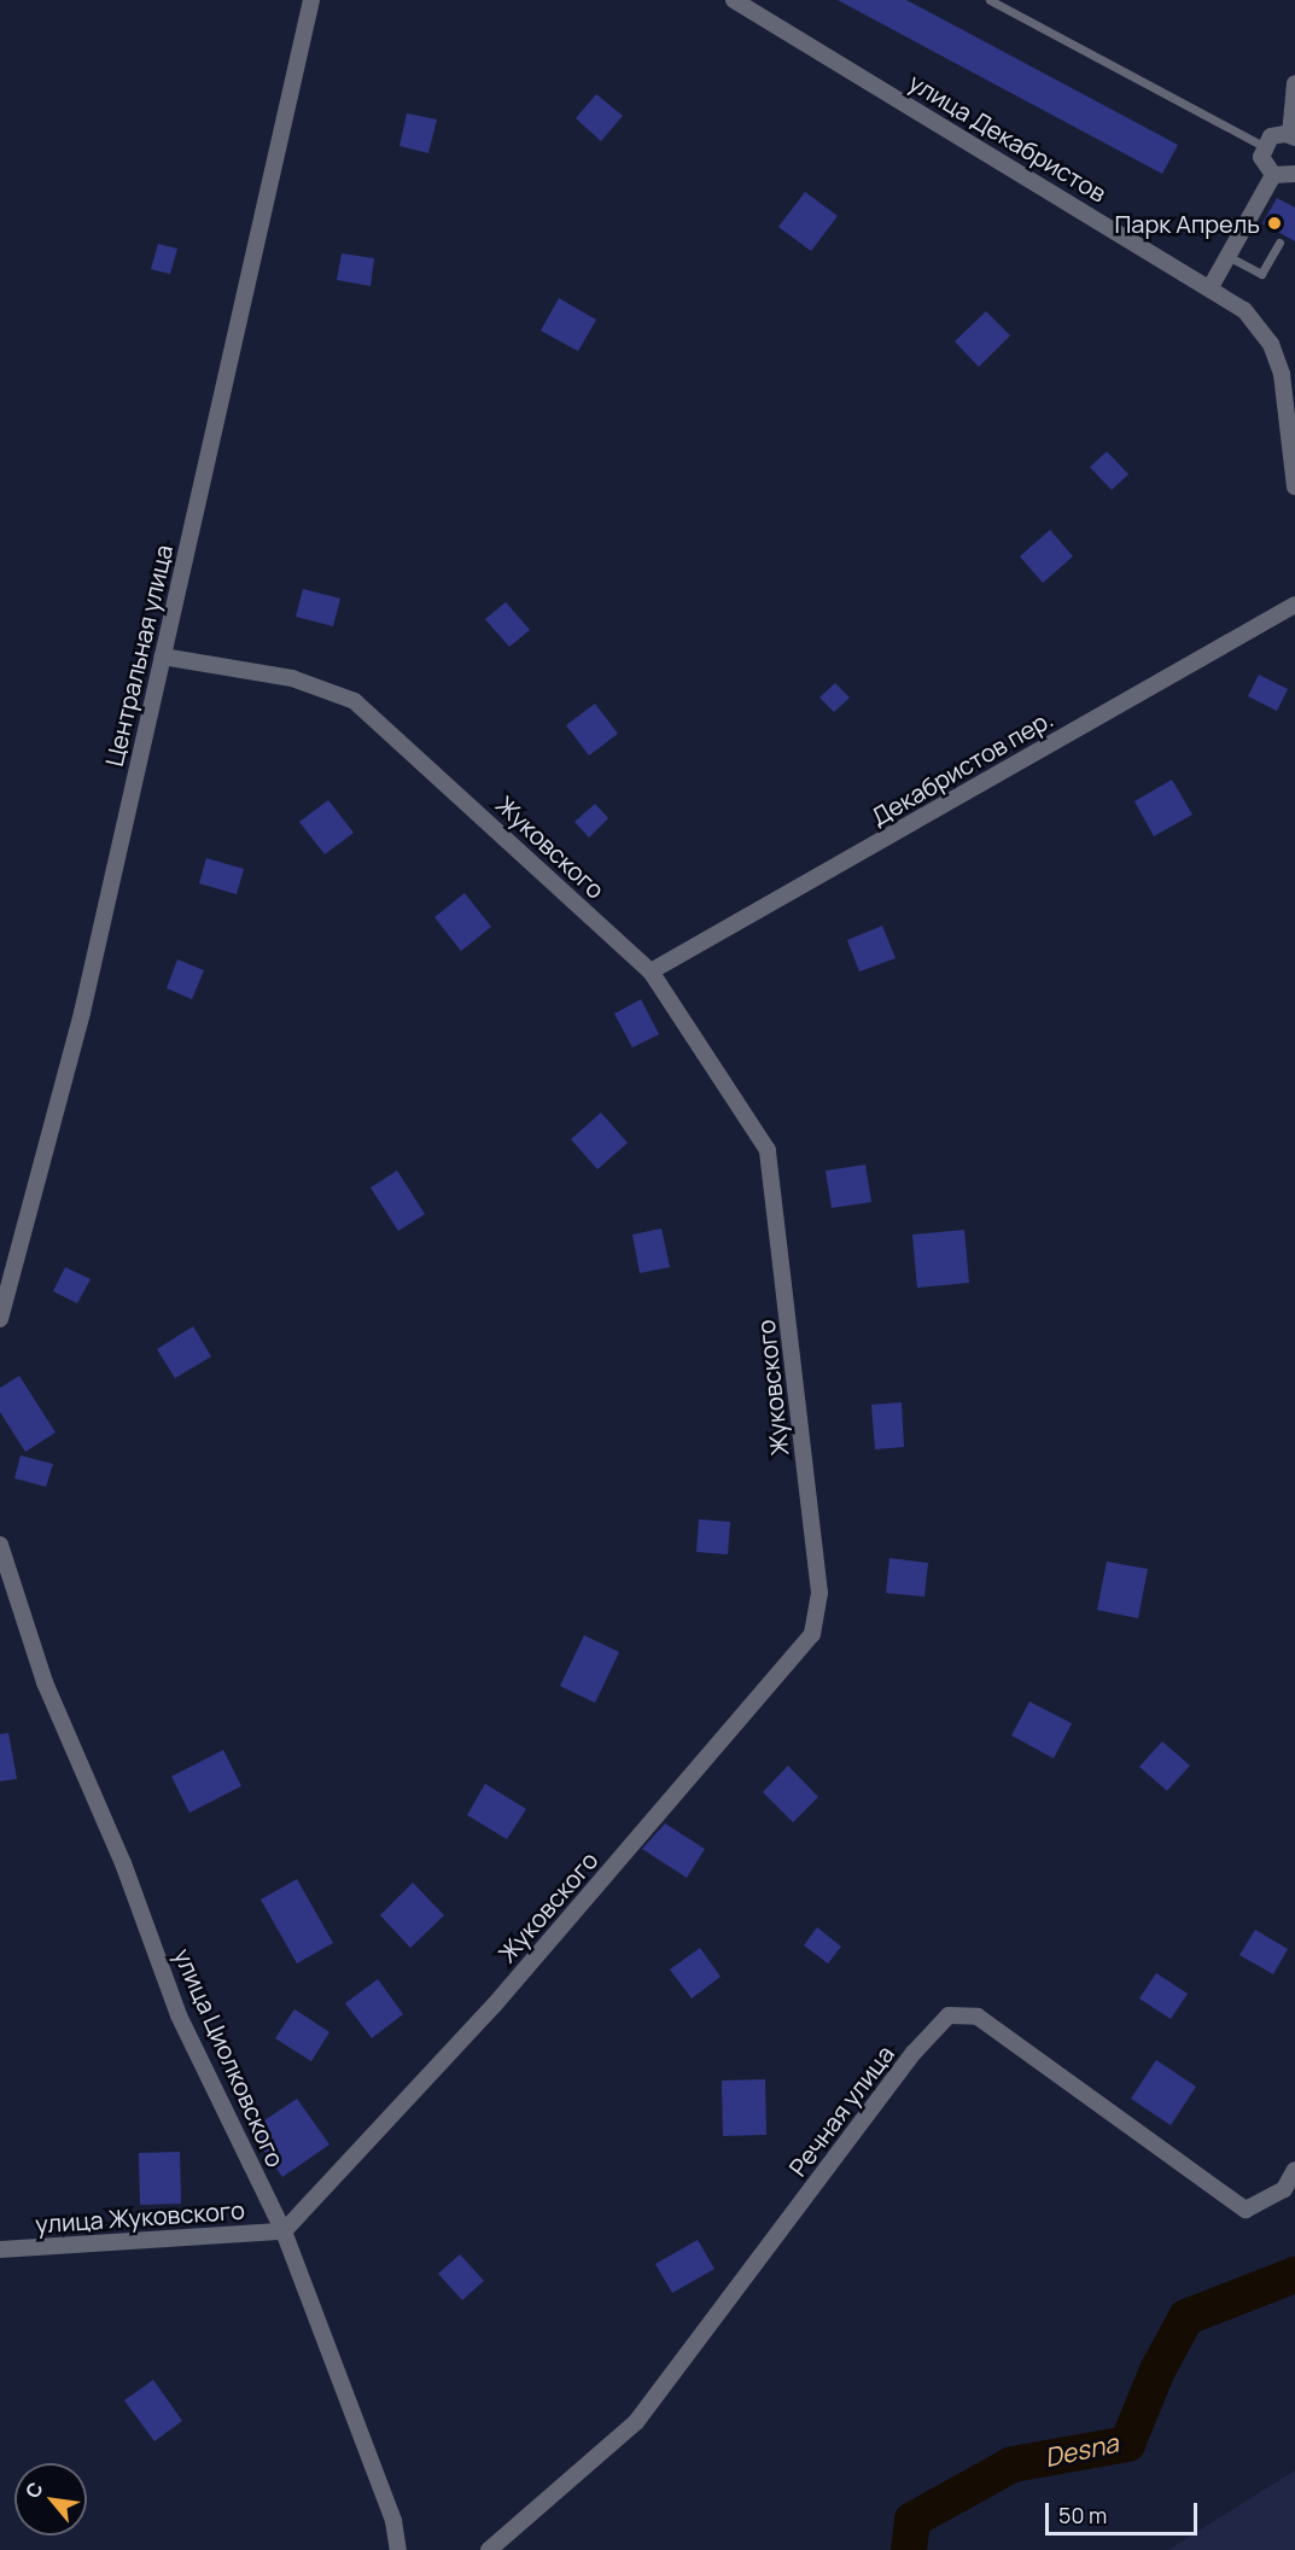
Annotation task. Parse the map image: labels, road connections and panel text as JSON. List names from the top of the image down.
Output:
{
  "streets": {
    "street": [
      "улица Декабристов",
      "Центральная улица",
      "Декабристов пер.",
      "Жуковского",
      "улица Циолковского",
      "Речная улица",
      "улица Жуковского"
    ]
  },
  "crossings": [
    ["Центральная улица", "Жуковского"],
    ["Декабристов пер.", "Жуковского"],
    ["Жуковского", "улица Циолковского"],
    ["Жуковского", "улица Жуковского"],
    ["улица Циолковского", "улица Жуковского"]
  ],
  "water": ["Desna"],
  "places": ["Парк Апрель"],
  "scale_bar": "50 m",
  "north": "top left"
}
